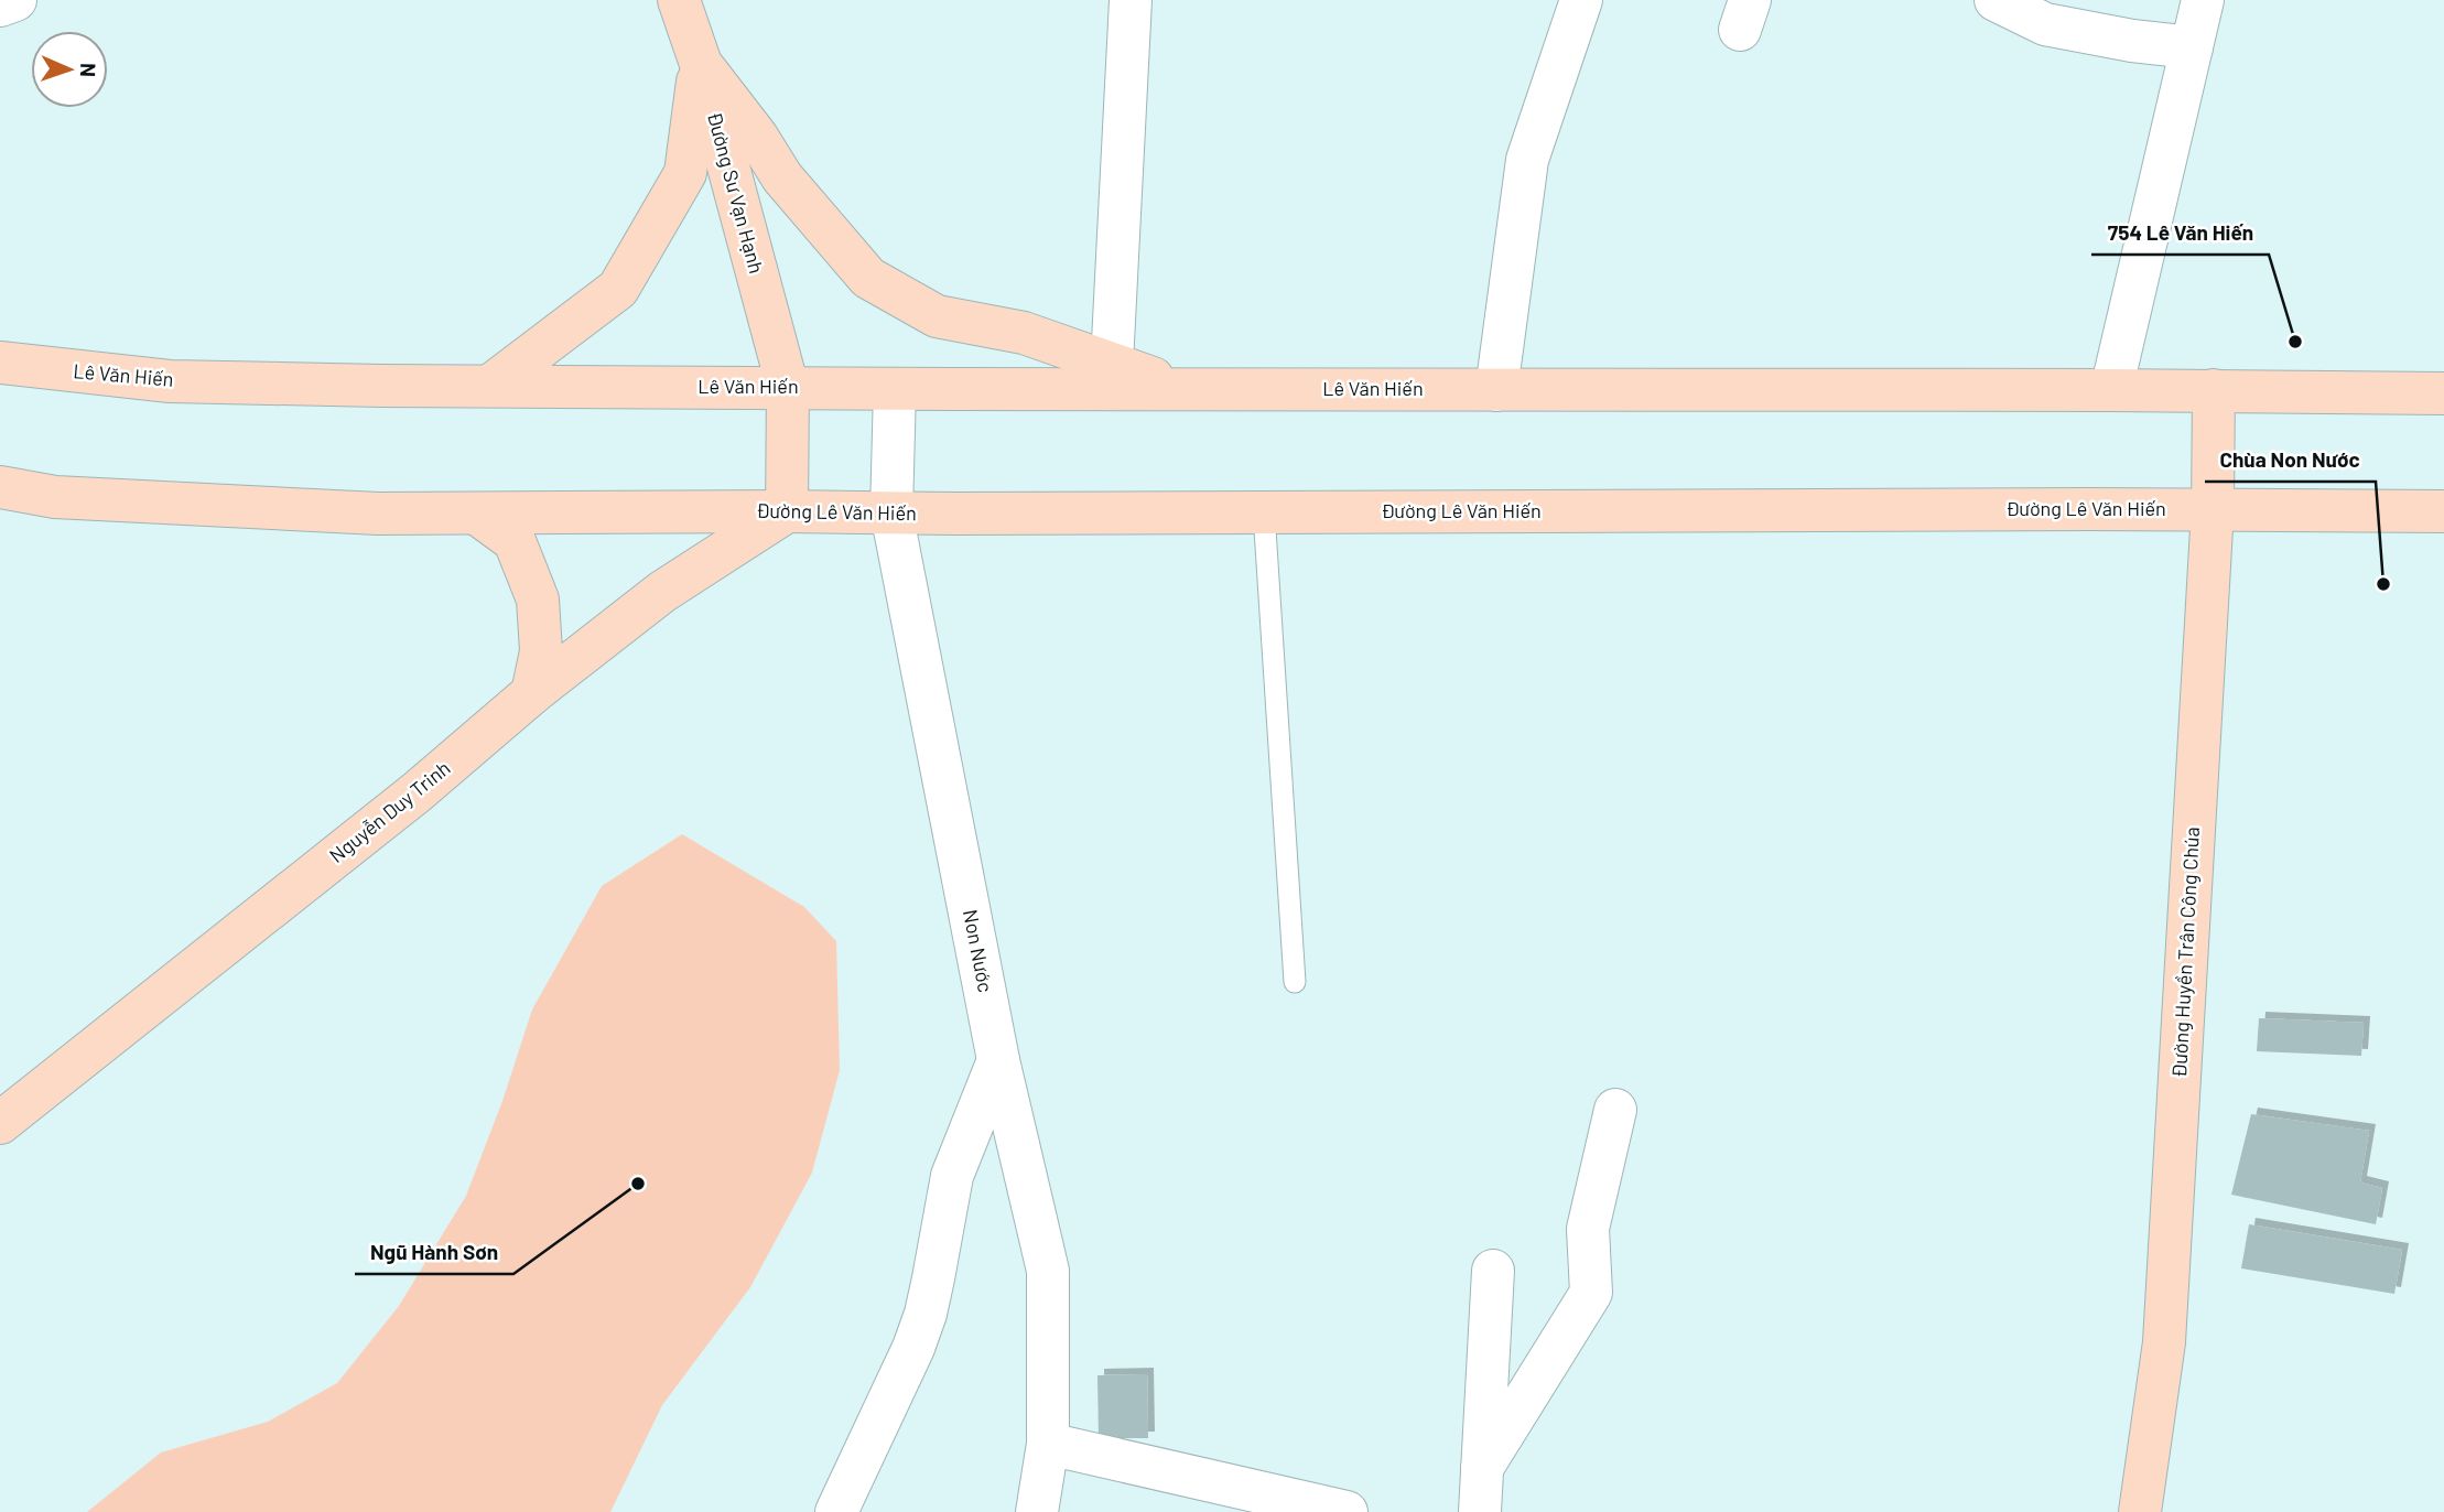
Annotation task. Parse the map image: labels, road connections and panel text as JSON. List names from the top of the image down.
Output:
{
  "streets": {
    "main road": [
      "Đường Sư Vạn Hạnh",
      "Lê Văn Hiến",
      "Đường Lê Văn Hiến",
      "Nguyễn Duy Trinh",
      "Đường Huyền Trân Công Chúa"
    ],
    "street": ["Non Nước"]
  },
  "crossings": [
    ["Đường Sư Vạn Hạnh", "Lê Văn Hiến"],
    ["Đường Sư Vạn Hạnh", "Đường Lê Văn Hiến"],
    ["Đường Sư Vạn Hạnh", "Nguyễn Duy Trinh"],
    ["Lê Văn Hiến", "Non Nước"],
    ["Đường Lê Văn Hiến", "Nguyễn Duy Trinh"],
    ["Đường Lê Văn Hiến", "Non Nước"],
    ["Đường Lê Văn Hiến", "Đường Huyền Trân Công Chúa"]
  ],
  "places": ["754 Lê Văn Hiến", "Chùa Non Nước", "Ngũ Hành Sơn"],
  "north": "right"
}
